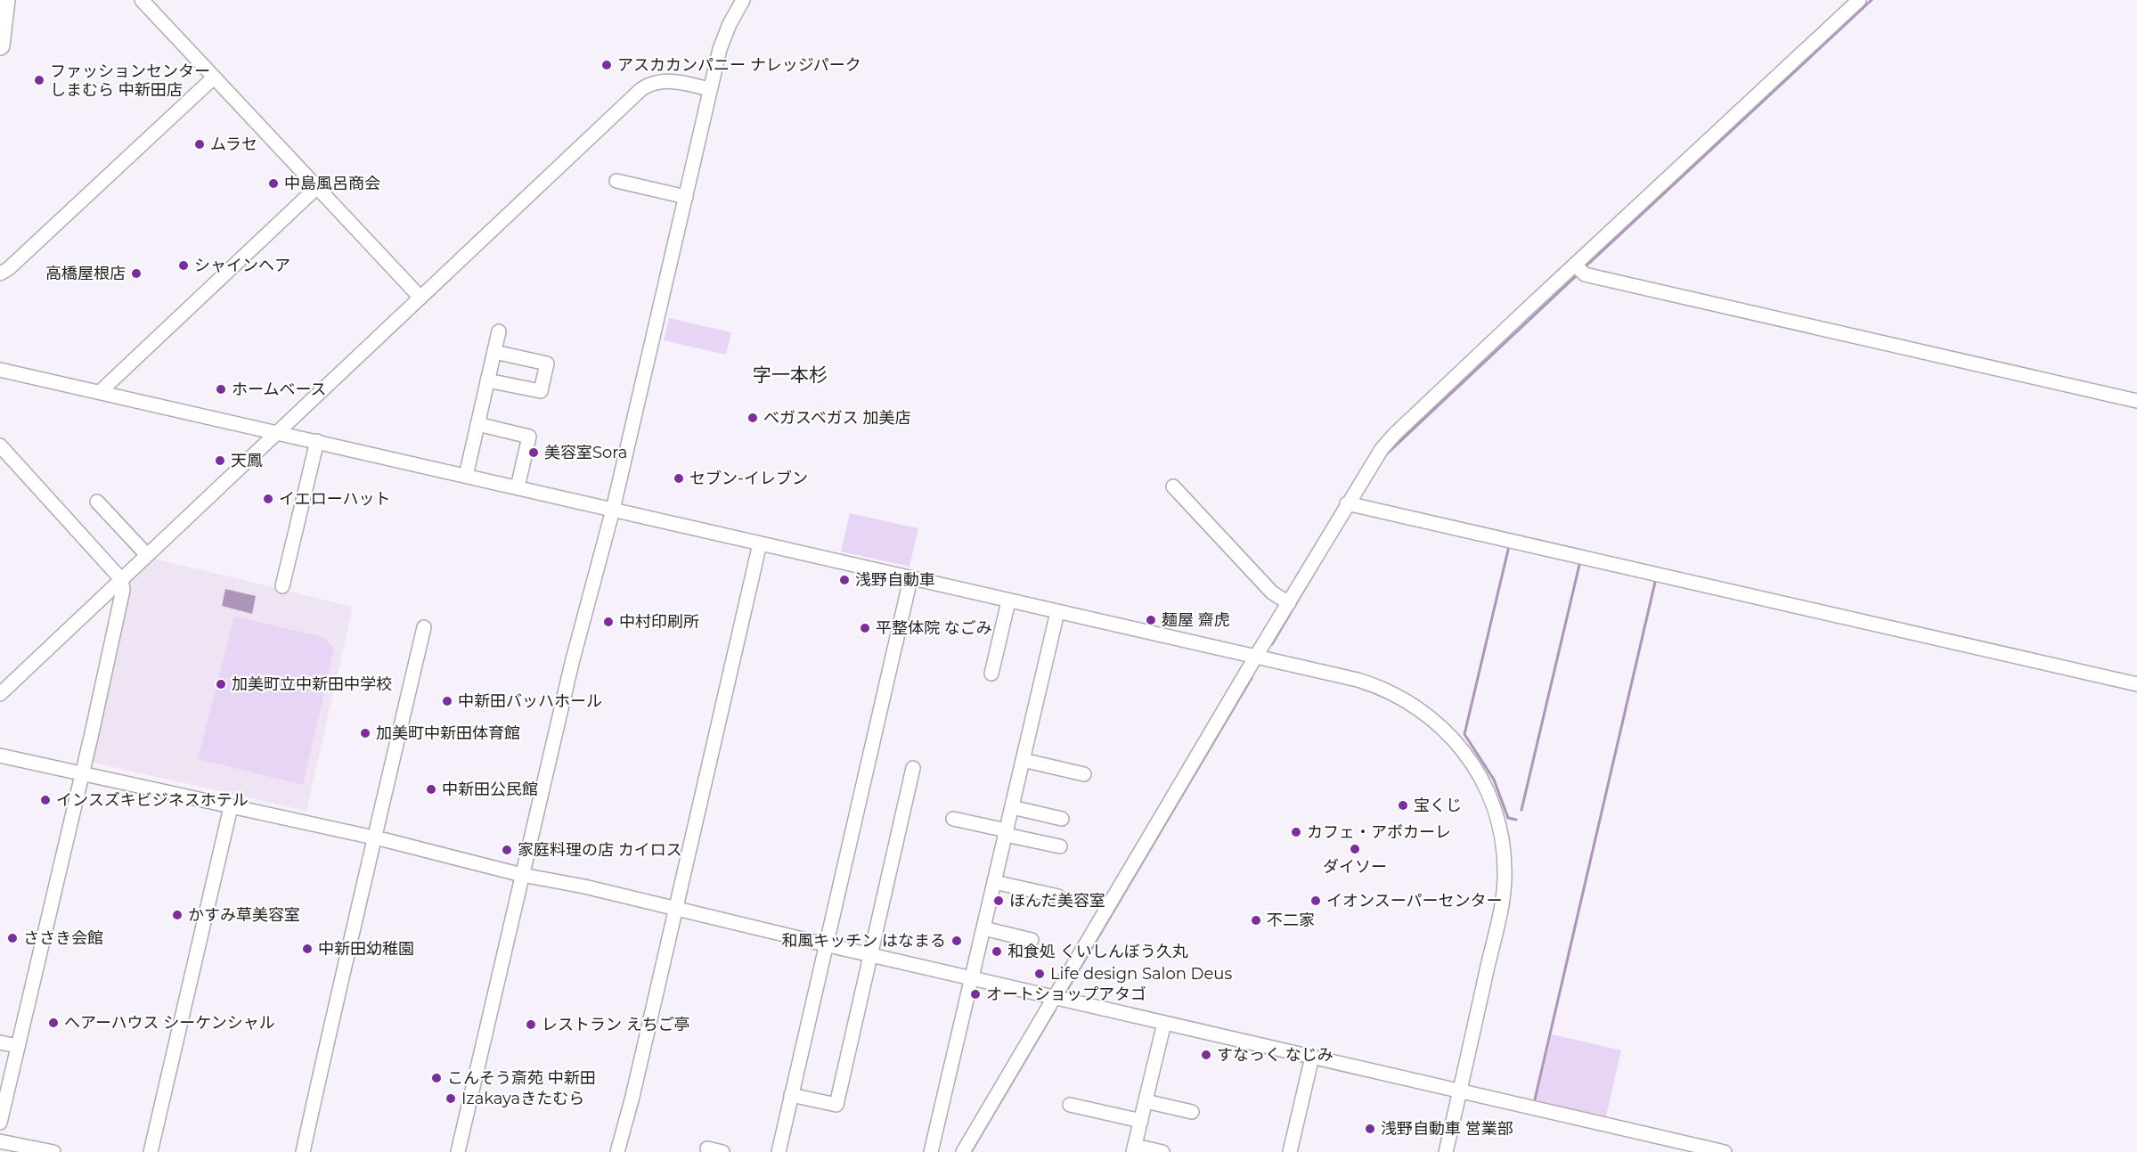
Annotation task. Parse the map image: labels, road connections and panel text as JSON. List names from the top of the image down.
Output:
{
  "districts": ["字一本杉"],
  "places": [
    "アスカカンパニー ナレッジパーク",
    "ファッションセンター しまむら 中新田店",
    "ムラセ",
    "中島風呂商会",
    "シャインヘア",
    "高橋屋根店",
    "ホームベース",
    "ベガスベガス 加美店",
    "美容室Sora",
    "天鳳",
    "セブン-イレブン",
    "イエローハット",
    "浅野自動車",
    "麺屋 齋虎",
    "中村印刷所",
    "平整体院 なごみ",
    "加美町立中新田中学校",
    "中新田バッハホール",
    "加美町中新田体育館",
    "中新田公民館",
    "インスズキビジネスホテル",
    "宝くじ",
    "カフェ・アボカーレ",
    "ダイソー",
    "家庭料理の店 カイロス",
    "ほんだ美容室",
    "イオンスーパーセンター",
    "かすみ草美容室",
    "不二家",
    "ささき会館",
    "和風キッチン はなまる",
    "中新田幼稚園",
    "和食処 くいしんぼう久丸",
    "Life design Salon Deus",
    "オートショップアタゴ",
    "ヘアーハウス シーケンシャル",
    "レストラン えちご亭",
    "すなっく なじみ",
    "こんそう斎苑 中新田",
    "Izakayaきたむら",
    "浅野自動車 営業部"
  ]
}
